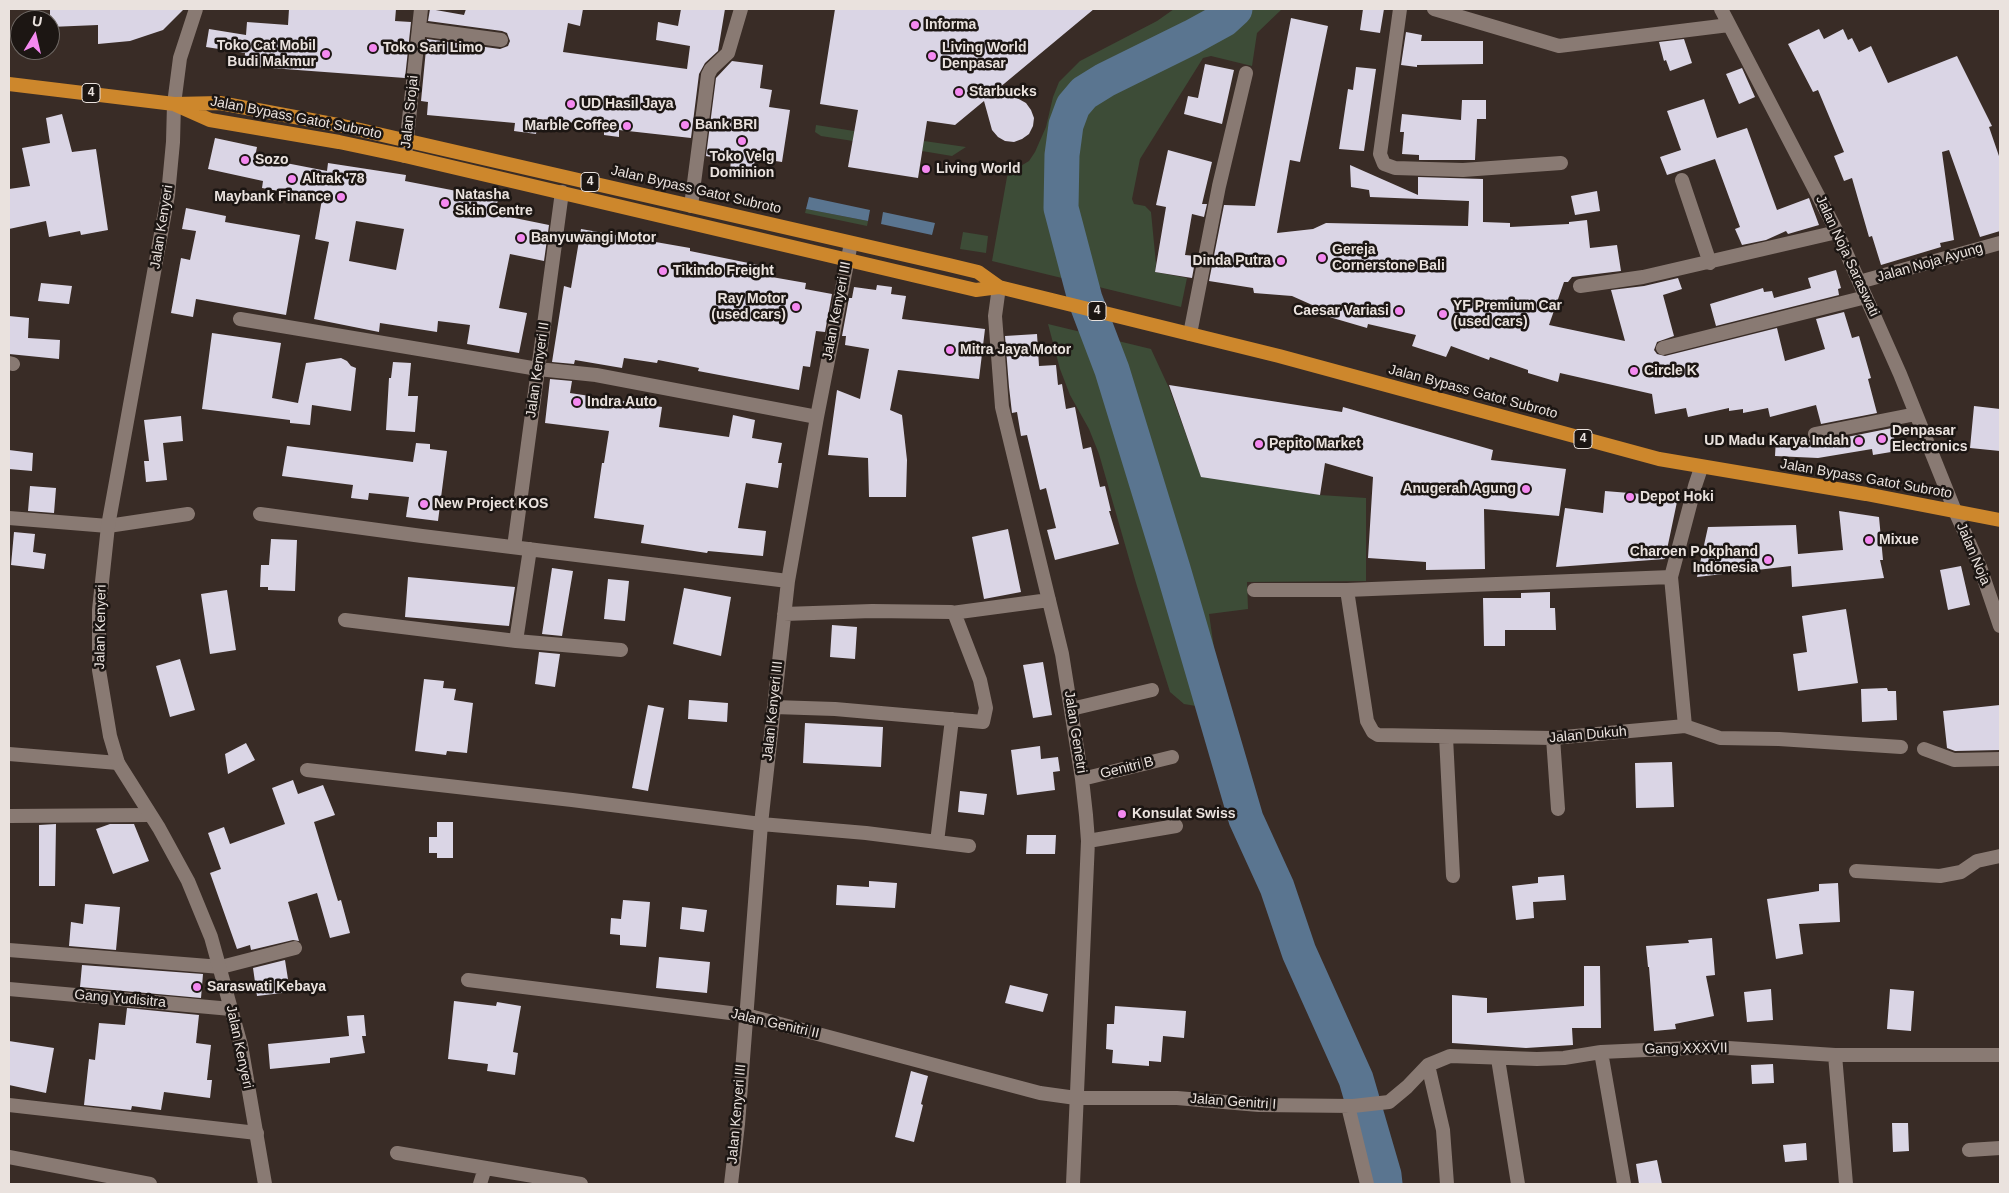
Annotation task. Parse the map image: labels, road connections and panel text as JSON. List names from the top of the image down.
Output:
{
  "streets": {
    "highway": ["4", "Jalan Bypass Gatot Subroto"],
    "street": [
      "Jalan Srojai",
      "Jalan Kenyeri",
      "Jalan Noja Saraswati",
      "Jalan Noja Ayung",
      "Jalan Kenyeri III",
      "Jalan Kenyeri II",
      "Jalan Noja",
      "Jalan Genetri",
      "Jalan Dukuh",
      "Genitri B",
      "Gang Yudisitra",
      "Jalan Genitri II",
      "Gang XXXVII",
      "Jalan Genitri I"
    ]
  },
  "crossings": [
    ["Jalan Srojai", "Jalan Bypass Gatot Subroto"],
    ["Jalan Bypass Gatot Subroto", "Jalan Kenyeri"],
    ["Jalan Bypass Gatot Subroto", "Jalan Noja Saraswati"],
    ["Jalan Bypass Gatot Subroto", "Jalan Kenyeri III"],
    ["Jalan Bypass Gatot Subroto", "Jalan Kenyeri II"],
    ["Jalan Bypass Gatot Subroto", "Jalan Noja"],
    ["Jalan Bypass Gatot Subroto", "Jalan Genetri"],
    ["Jalan Kenyeri", "Gang Yudisitra"],
    ["Jalan Noja Saraswati", "Jalan Noja Ayung"],
    ["Jalan Noja Saraswati", "Jalan Noja"],
    ["Jalan Kenyeri III", "Jalan Genitri II"],
    ["Jalan Genetri", "Genitri B"],
    ["Jalan Genetri", "Jalan Genitri II"],
    ["Jalan Genetri", "Jalan Genitri I"],
    ["Jalan Genitri II", "Jalan Genitri I"],
    ["Gang XXXVII", "Jalan Genitri I"]
  ],
  "places": [
    "Informa",
    "Toko Sari Limo",
    "Toko Cat Mobil Budi Makmur",
    "Living World Denpasar",
    "Starbucks",
    "UD Hasil Jaya",
    "Bank BRI",
    "Marble Coffee",
    "Toko Velg Dominion",
    "Sozo",
    "Living World",
    "Altrak '78",
    "Maybank Finance",
    "Natasha Skin Centre",
    "Banyuwangi Motor",
    "Gereja Cornerstone Bali",
    "Dinda Putra",
    "Tikindo Freight",
    "Ray Motor (used cars)",
    "Caesar Variasi",
    "YF Premium Car (used cars)",
    "Mitra Jaya Motor",
    "Circle K",
    "Indra Auto",
    "Denpasar Electronics",
    "UD Madu Karya Indah",
    "Pepito Market",
    "Anugerah Agung",
    "Depot Hoki",
    "New Project KOS",
    "Mixue",
    "Charoen Pokphand Indonesia",
    "Konsulat Swiss",
    "Saraswati Kebaya"
  ],
  "north": "top"
}
